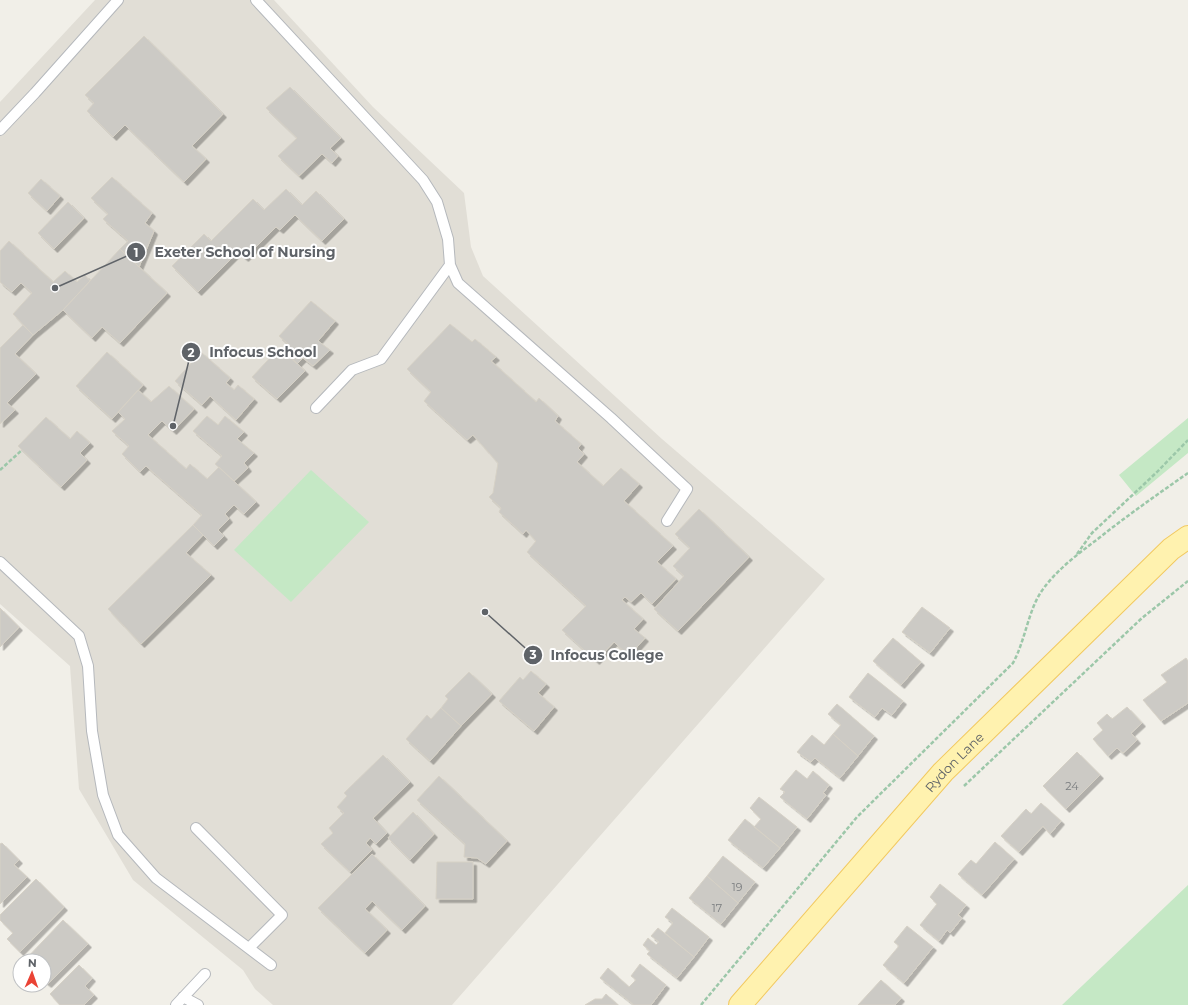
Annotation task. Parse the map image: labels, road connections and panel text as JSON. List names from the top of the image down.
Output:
{
  "streets": {
    "main road": ["Rydon Lane"]
  },
  "places": ["Exeter School of Nursing", "Infocus School", "Infocus College"],
  "house_numbers": ["24", "19", "17"],
  "north": "top"
}
